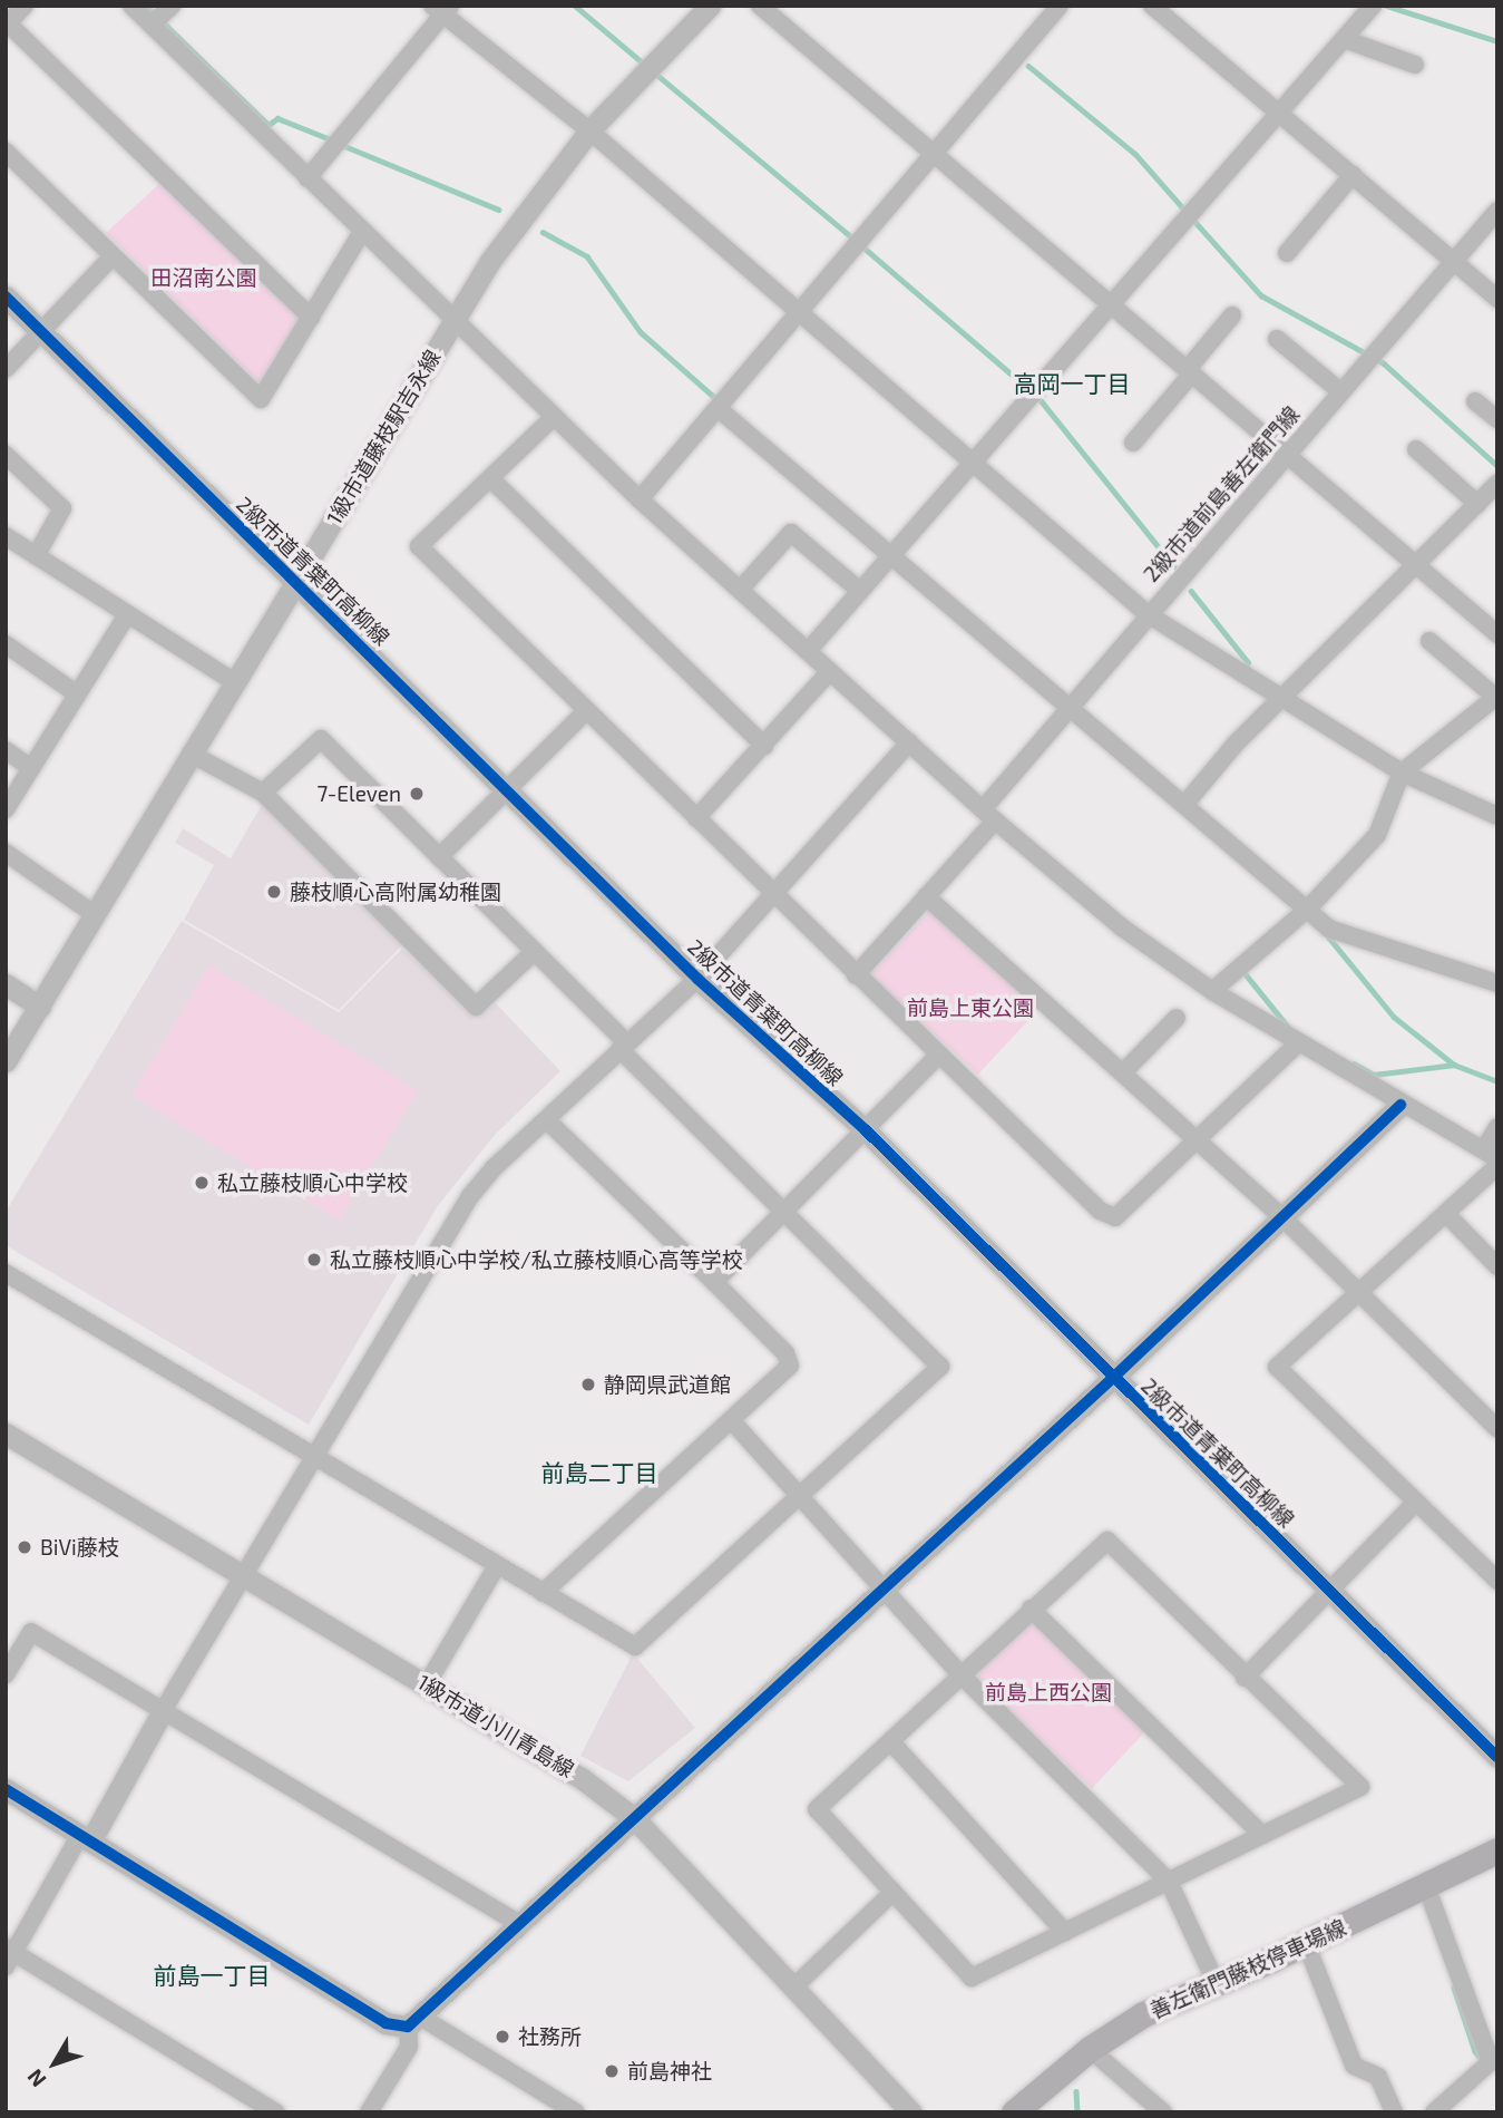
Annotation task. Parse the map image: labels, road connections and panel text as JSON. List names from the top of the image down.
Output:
{
  "streets": {
    "main road": ["善左衛門藤枝停車場線"],
    "street": [
      "1級市道藤枝駅吉永線",
      "2級市道前島善左衛門線",
      "2級市道青葉町高柳線",
      "1級市道小川青島線"
    ]
  },
  "crossings": [
    ["1級市道藤枝駅吉永線", "2級市道青葉町高柳線"]
  ],
  "districts": ["高岡一丁目", "前島二丁目", "前島一丁目"],
  "parks": ["田沼南公園", "前島上東公園", "前島上西公園"],
  "places": [
    "7-Eleven",
    "藤枝順心高附属幼稚園",
    "私立藤枝順心中学校",
    "私立藤枝順心中学校/私立藤枝順心高等学校",
    "静岡県武道館",
    "BiVi藤枝",
    "社務所",
    "前島神社"
  ],
  "north": "bottom left"
}
